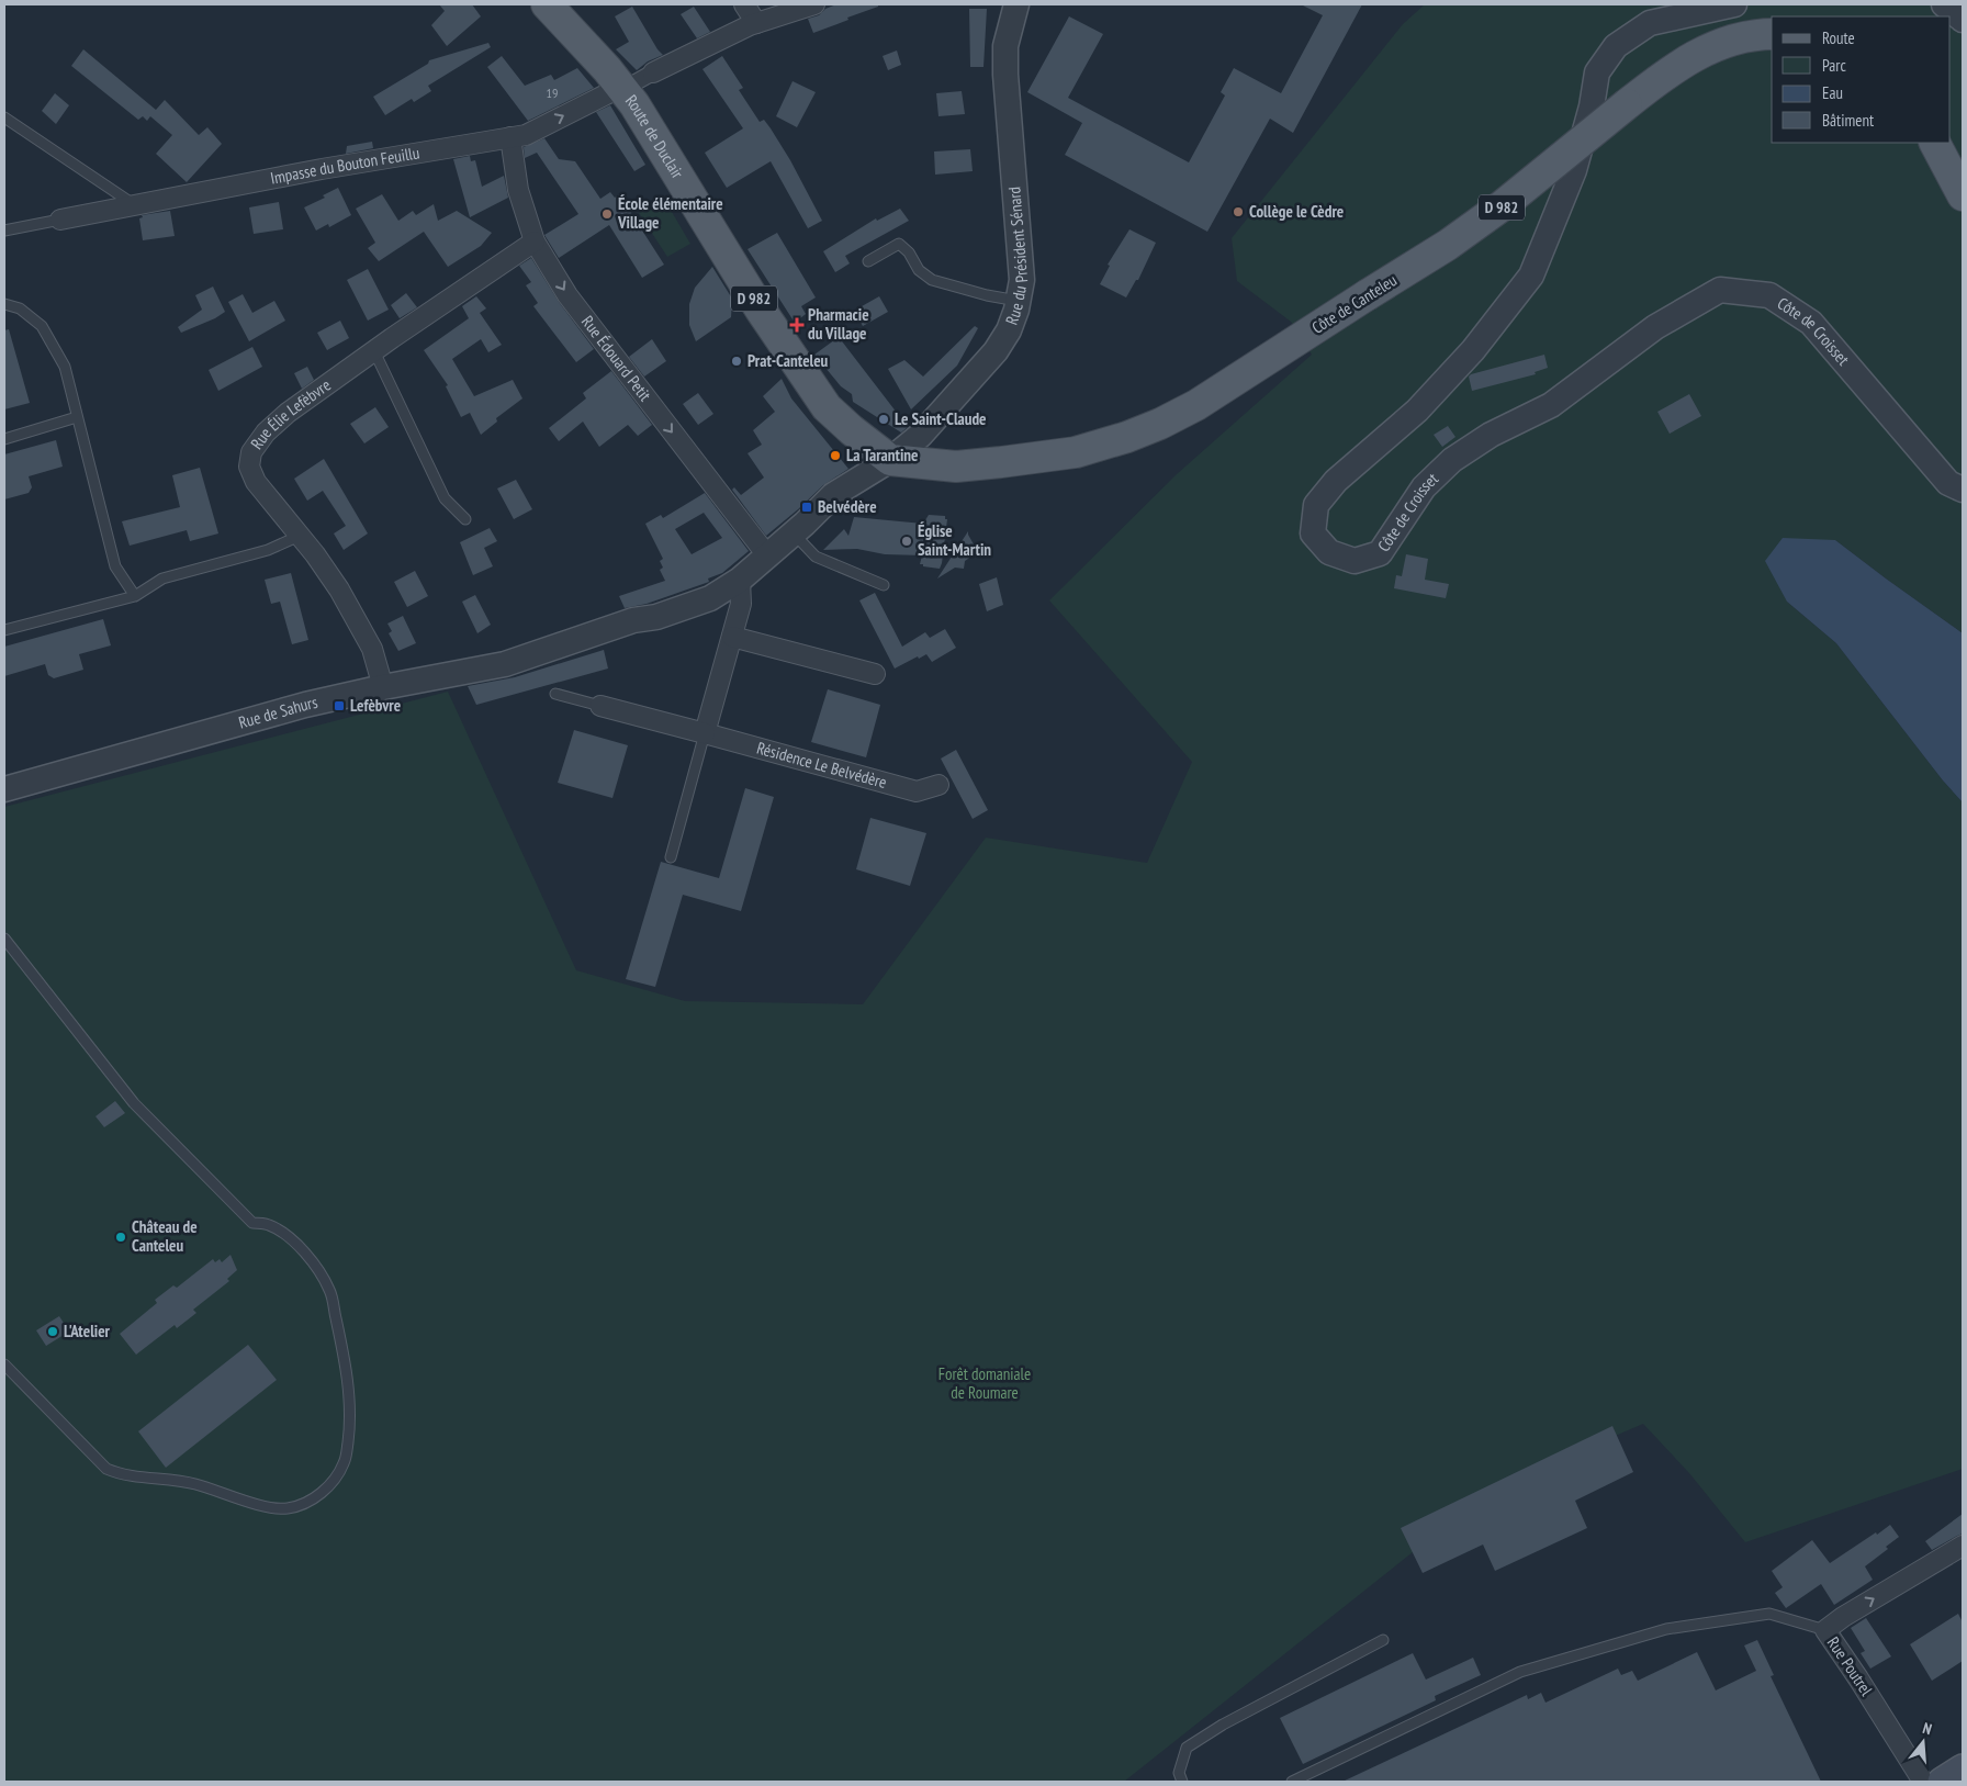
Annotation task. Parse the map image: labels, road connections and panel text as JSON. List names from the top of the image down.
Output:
{
  "streets": {
    "main road": ["Route de Duclair", "D 982", "Côte de Canteleu"],
    "street": [
      "Impasse du Bouton Feuillu",
      "Rue du Président Sénard",
      "Côte de Croisset",
      "Rue Édouard Petit",
      "Rue Élie Lefèbvre",
      "Rue de Sahurs",
      "Résidence Le Belvédère",
      "Rue Poutrel"
    ]
  },
  "crossings": [
    ["Route de Duclair", "Impasse du Bouton Feuillu"],
    ["Route de Duclair", "Rue du Président Sénard"],
    ["Route de Duclair", "Côte de Canteleu"],
    ["Impasse du Bouton Feuillu", "Rue Édouard Petit"],
    ["Rue du Président Sénard", "Côte de Canteleu"],
    ["Rue du Président Sénard", "Rue de Sahurs"],
    ["Rue Édouard Petit", "Rue Élie Lefèbvre"],
    ["Rue Édouard Petit", "Rue de Sahurs"],
    ["Rue Élie Lefèbvre", "Rue de Sahurs"]
  ],
  "one_way": ["Rue Édouard Petit", "Rue Poutrel"],
  "parks": ["Forêt domaniale de Roumare"],
  "places": {
    "other": [
      "Collège le Cèdre",
      "École élémentaire Village",
      "Prat-Canteleu",
      "Le Saint-Claude",
      "La Tarantine",
      "Église Saint-Martin",
      "Château de Canteleu",
      "L'Atelier"
    ],
    "health": ["Pharmacie du Village"],
    "transit": ["Belvédère", "Lefèbvre"]
  },
  "house_numbers": ["19"],
  "legend": [
    "Route",
    "Parc",
    "Eau",
    "Bâtiment"
  ],
  "north": "top"
}
